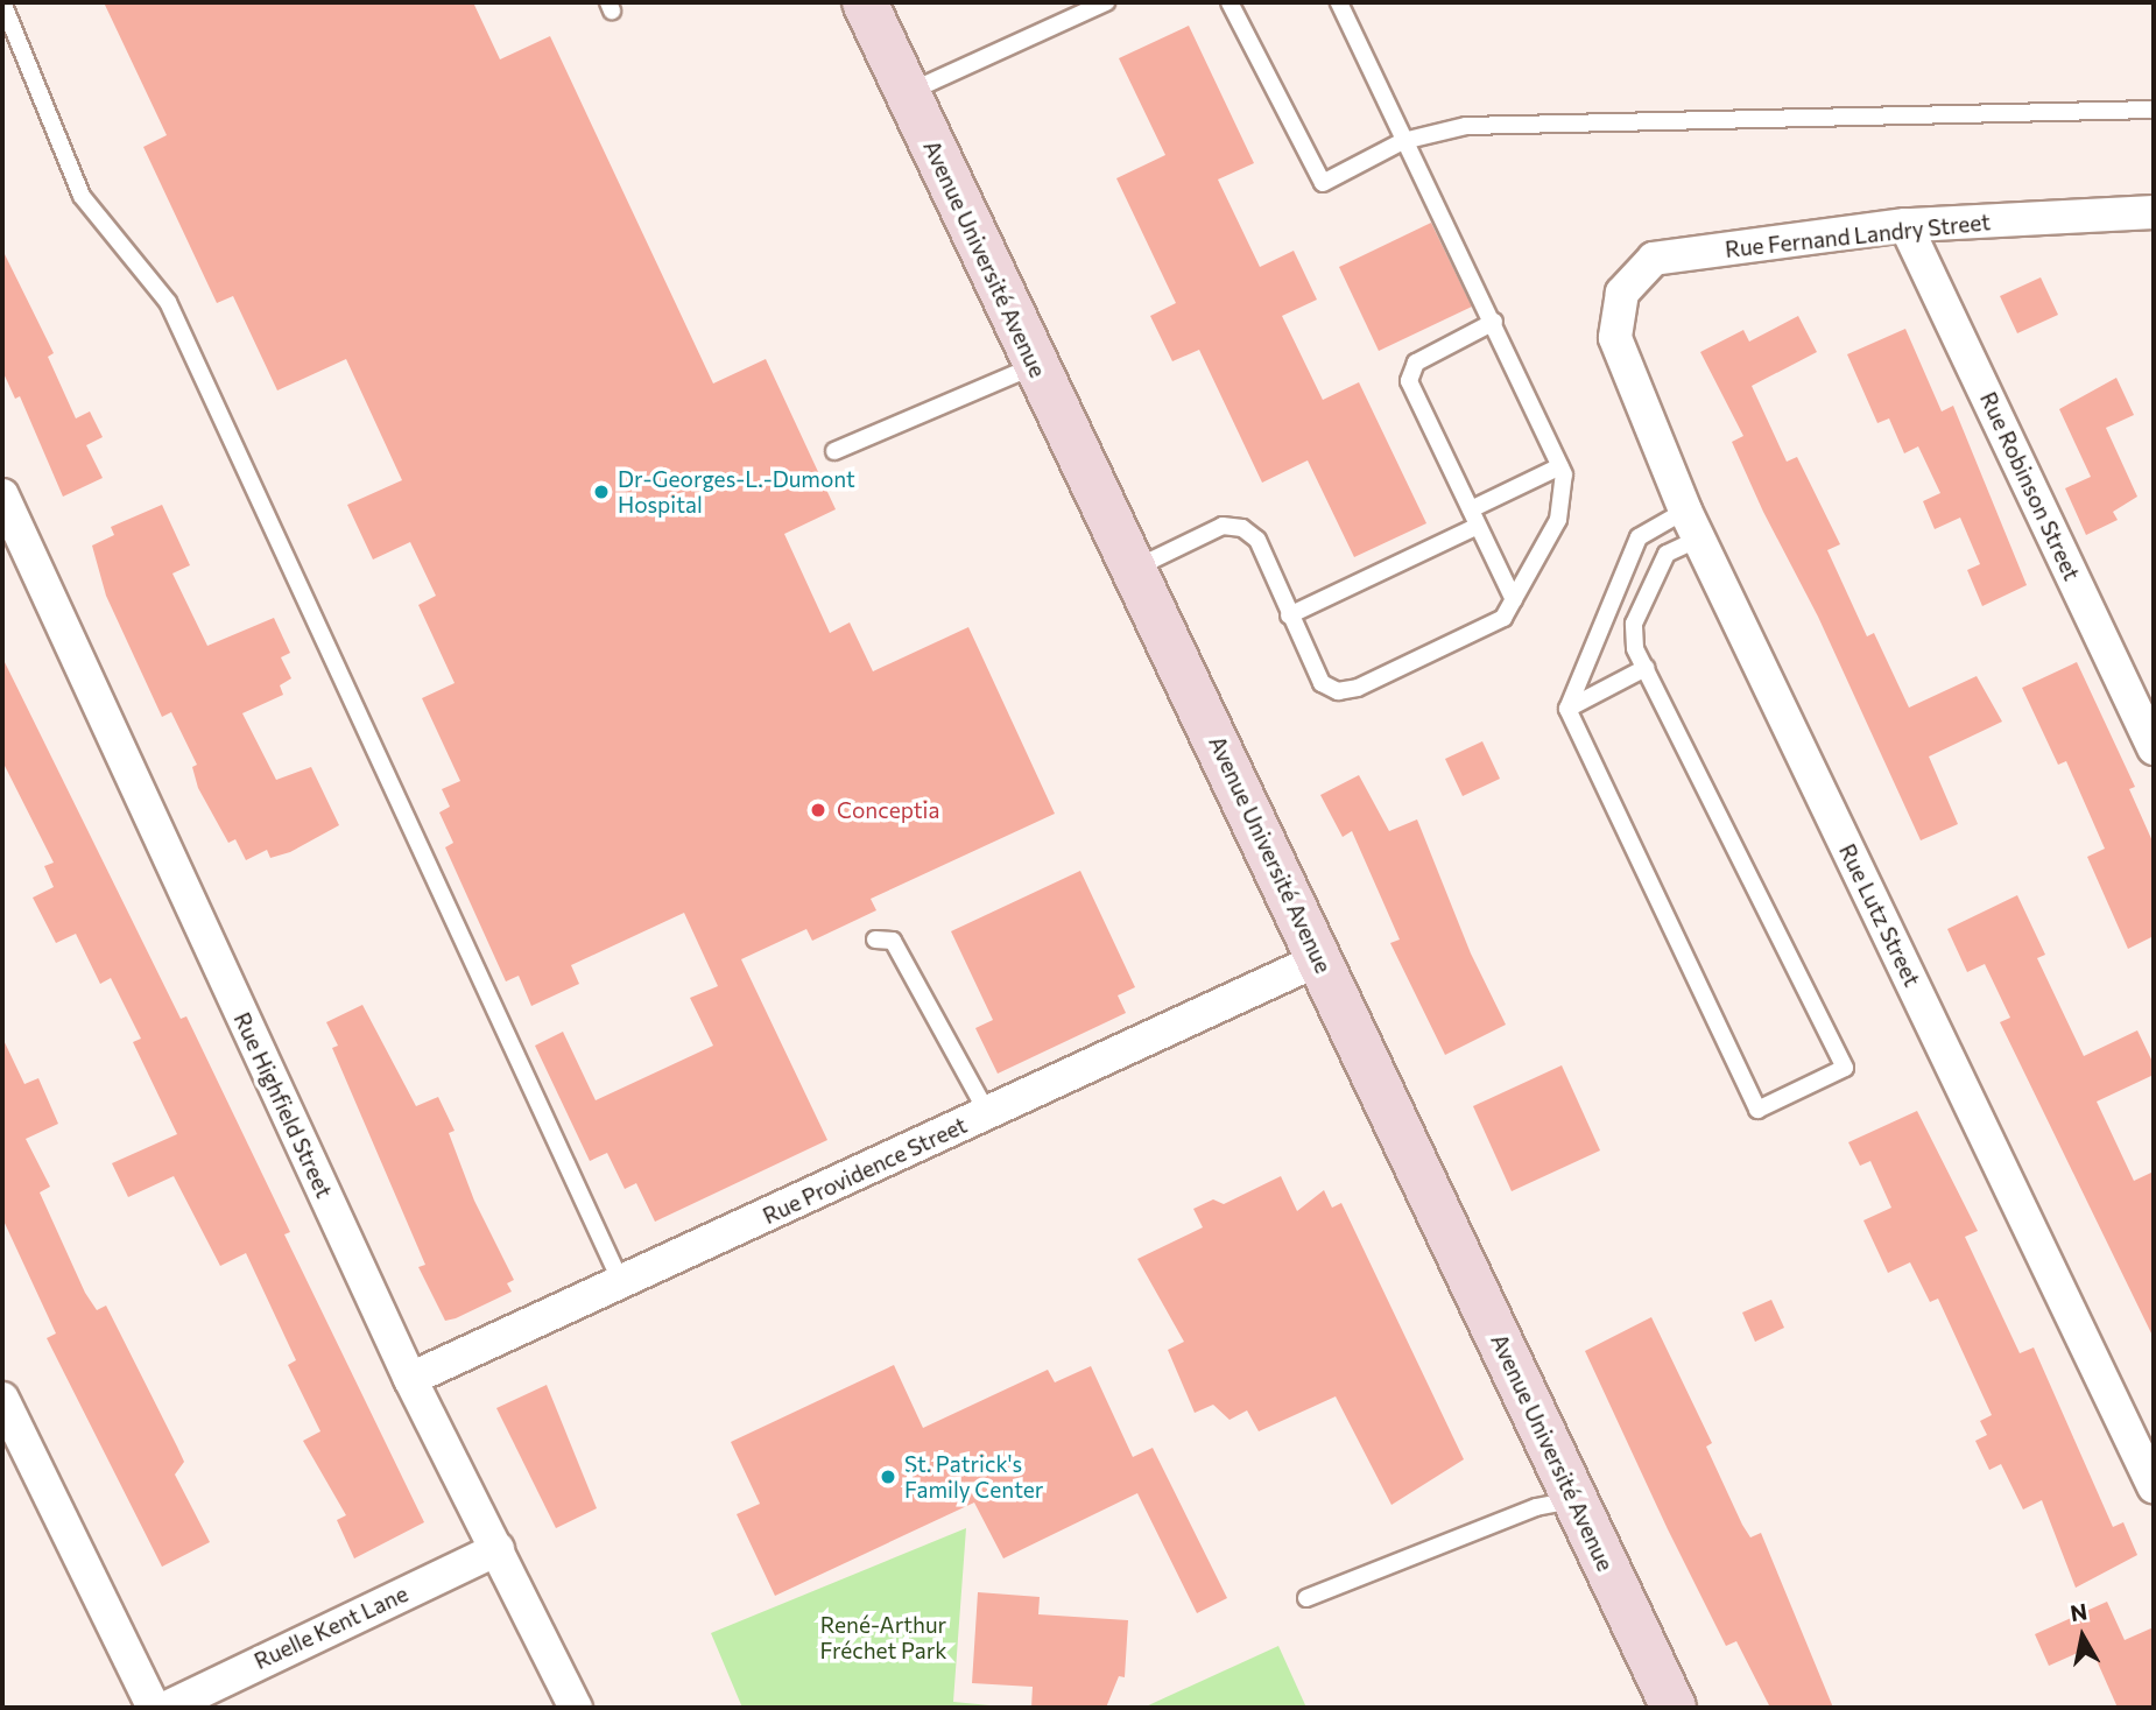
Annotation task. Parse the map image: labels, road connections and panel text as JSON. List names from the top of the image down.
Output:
{
  "streets": {
    "street": [
      "Rue Fernand Landry Street",
      "Avenue Université Avenue",
      "Rue Robinson Street",
      "Rue Lutz Street",
      "Rue Highfield Street",
      "Rue Providence Street",
      "Ruelle Kent Lane"
    ]
  },
  "crossings": [
    ["Rue Fernand Landry Street", "Rue Robinson Street"],
    ["Rue Fernand Landry Street", "Rue Lutz Street"],
    ["Avenue Université Avenue", "Rue Providence Street"],
    ["Rue Highfield Street", "Rue Providence Street"],
    ["Rue Highfield Street", "Ruelle Kent Lane"]
  ],
  "parks": ["René-Arthur Fréchet Park"],
  "places": ["Dr-Georges-L.-Dumont Hospital", "Conceptia", "St. Patrick's Family Center"],
  "north": "top"
}
